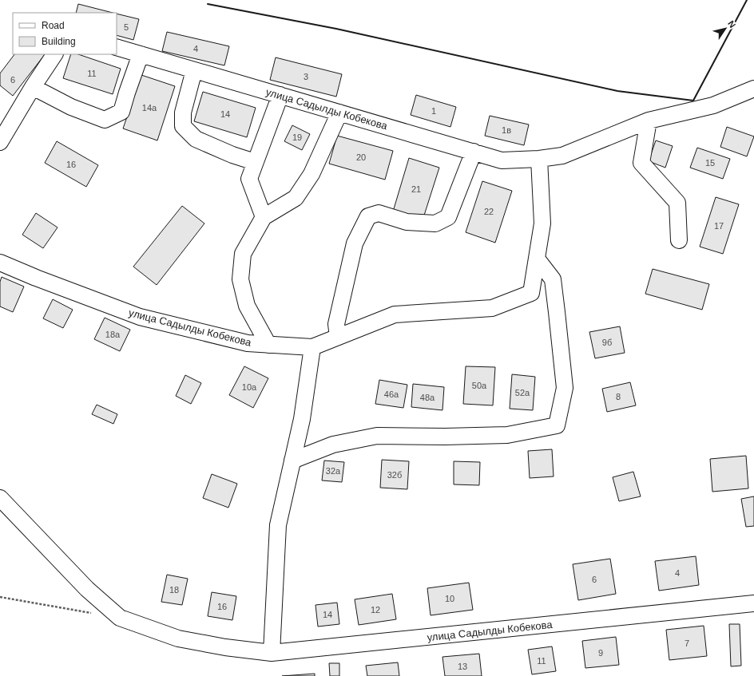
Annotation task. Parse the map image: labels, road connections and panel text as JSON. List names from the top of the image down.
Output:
{
  "streets": {
    "street": ["улица Садылды Кобекова"]
  },
  "house_numbers": [
    "5",
    "4",
    "11",
    "3",
    "6",
    "14а",
    "1",
    "14",
    "1в",
    "19",
    "20",
    "15",
    "16",
    "21",
    "22",
    "17",
    "18а",
    "9б",
    "50а",
    "10а",
    "52а",
    "46а",
    "8",
    "48а",
    "32а",
    "32б",
    "4",
    "6",
    "18",
    "10",
    "16",
    "12",
    "14",
    "7",
    "9",
    "11",
    "13"
  ],
  "legend": ["Road", "Building"],
  "north": "top right"
}
